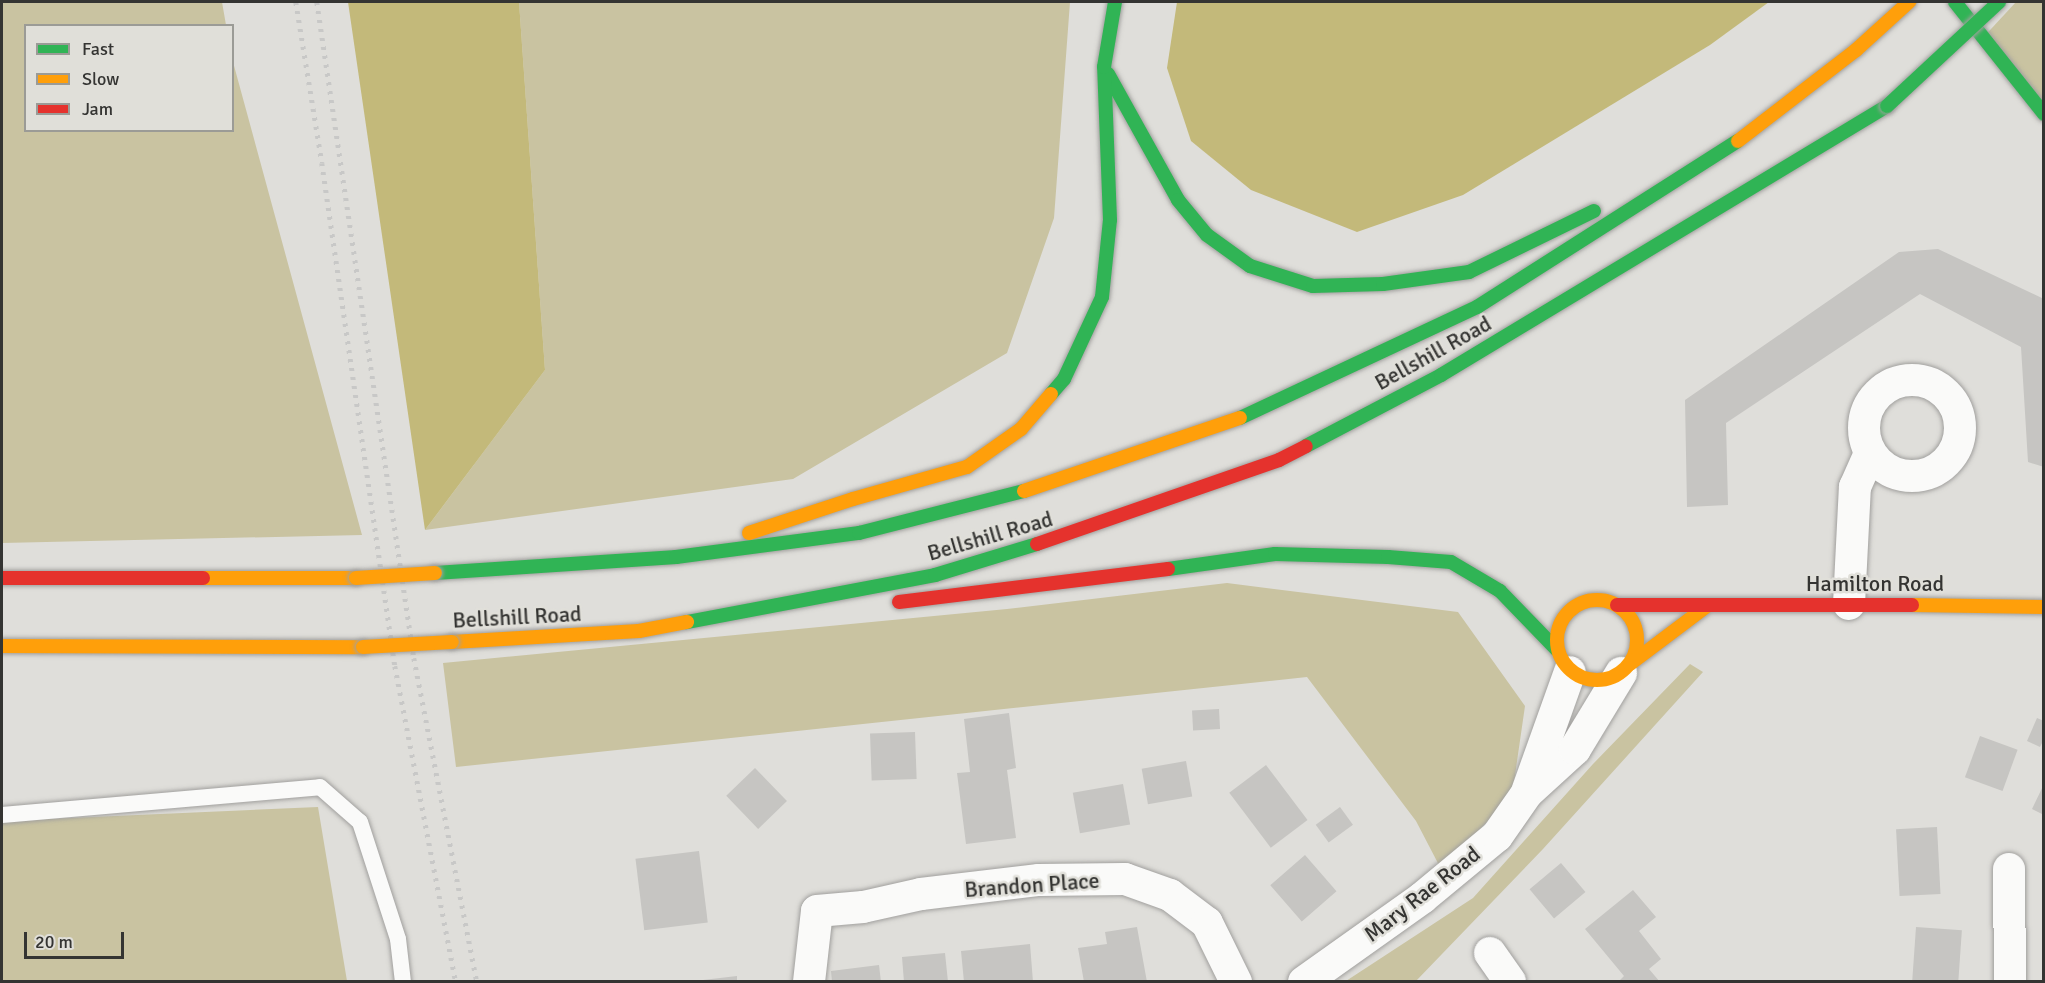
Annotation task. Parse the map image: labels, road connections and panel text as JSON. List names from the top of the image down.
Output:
{
  "streets": {
    "main road": ["Bellshill Road", "Hamilton Road"],
    "street": ["Brandon Place", "Mary Rae Road"]
  },
  "crossings": [
    ["Hamilton Road", "Mary Rae Road"]
  ],
  "legend": ["Fast", "Slow", "Jam"],
  "scale_bar": "20 m"
}
